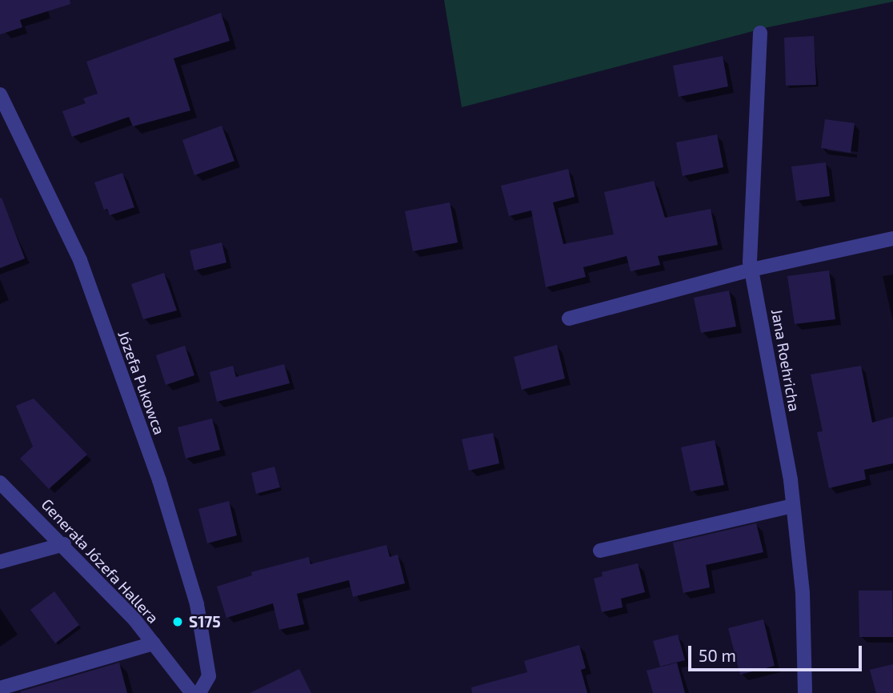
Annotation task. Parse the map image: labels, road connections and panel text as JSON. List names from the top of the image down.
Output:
{
  "streets": {
    "street": ["Jana Roehricha", "Józefa Pukowca", "Generała Józefa Hallera"]
  },
  "places": ["S175"],
  "scale_bar": "50 m"
}
